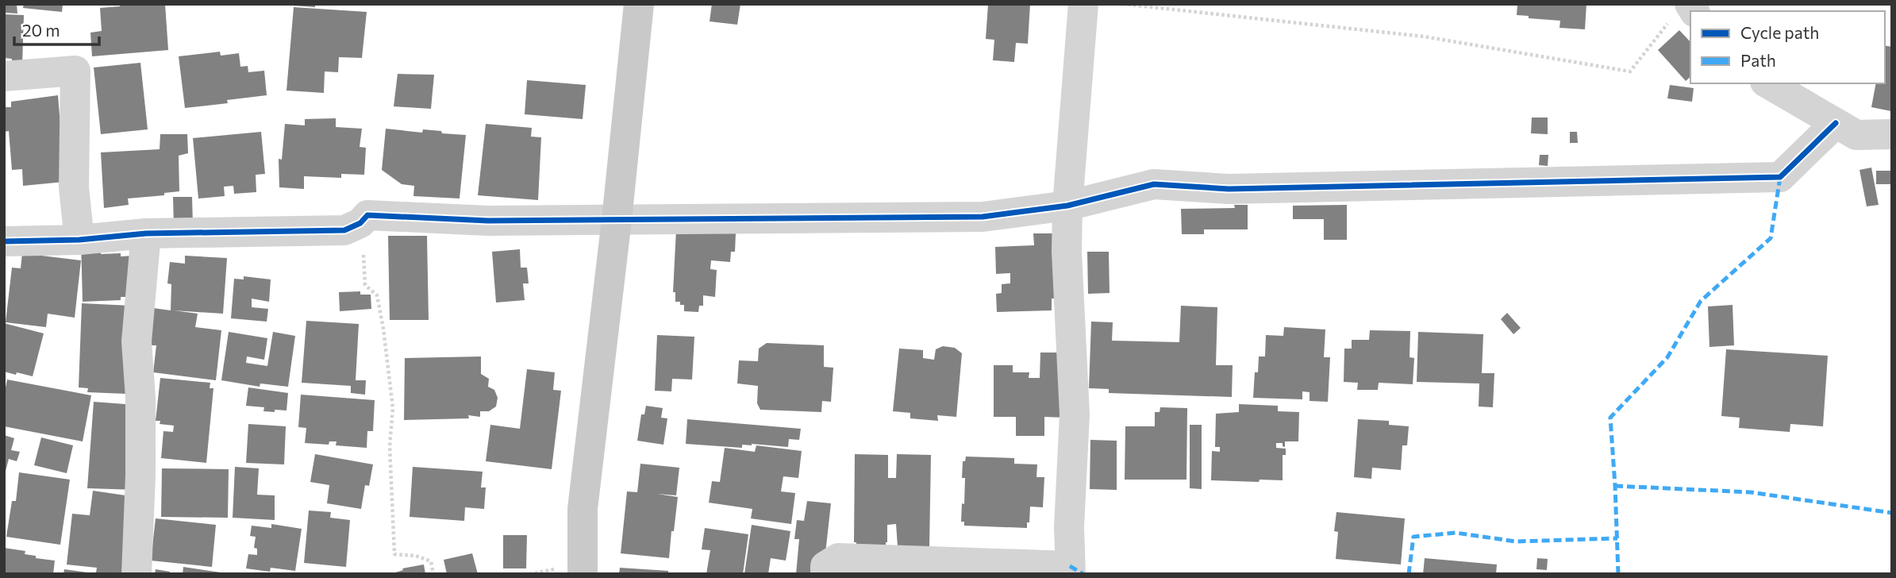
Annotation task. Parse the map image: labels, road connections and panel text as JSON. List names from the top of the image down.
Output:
{
  "legend": ["Cycle path", "Path"],
  "scale_bar": "20 m"
}
